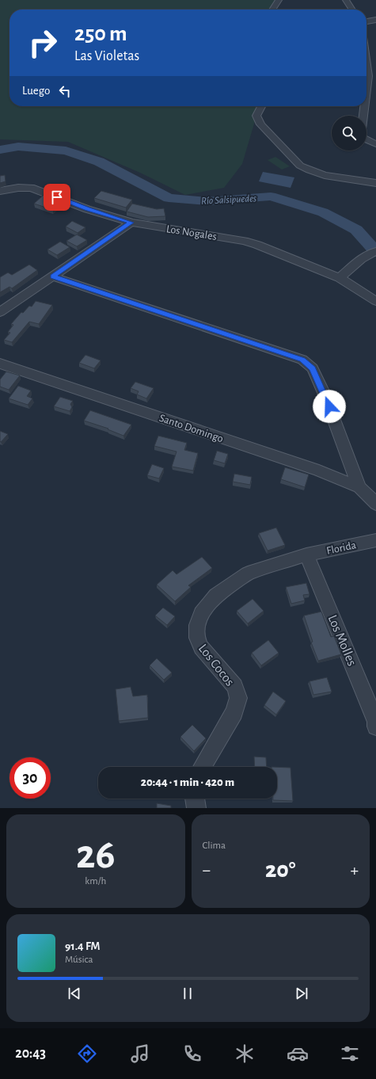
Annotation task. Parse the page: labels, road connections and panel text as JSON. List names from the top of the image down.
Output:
{
  "streets": {
    "street": [
      "Los Nogales",
      "Santo Domingo",
      "Florida",
      "Los Molles",
      "Los Cocos"
    ]
  },
  "crossings": [
    ["Florida", "Los Molles"],
    ["Florida", "Los Cocos"],
    ["Los Molles", "Los Cocos"]
  ],
  "water": ["Río Salsipuedes"],
  "page": {
    "turn": ["250 m", "Las Violetas"],
    "then": "Luego",
    "limit": "30",
    "trip": "20:44 · 1 min · 420 m",
    "tile": [
      ["26", "km/h"],
      "Clima"
    ],
    "heat": ["−", "20°", "+"],
    "song": ["91.4 FM", "Música"],
    "tabs": "20:43"
  }
}
